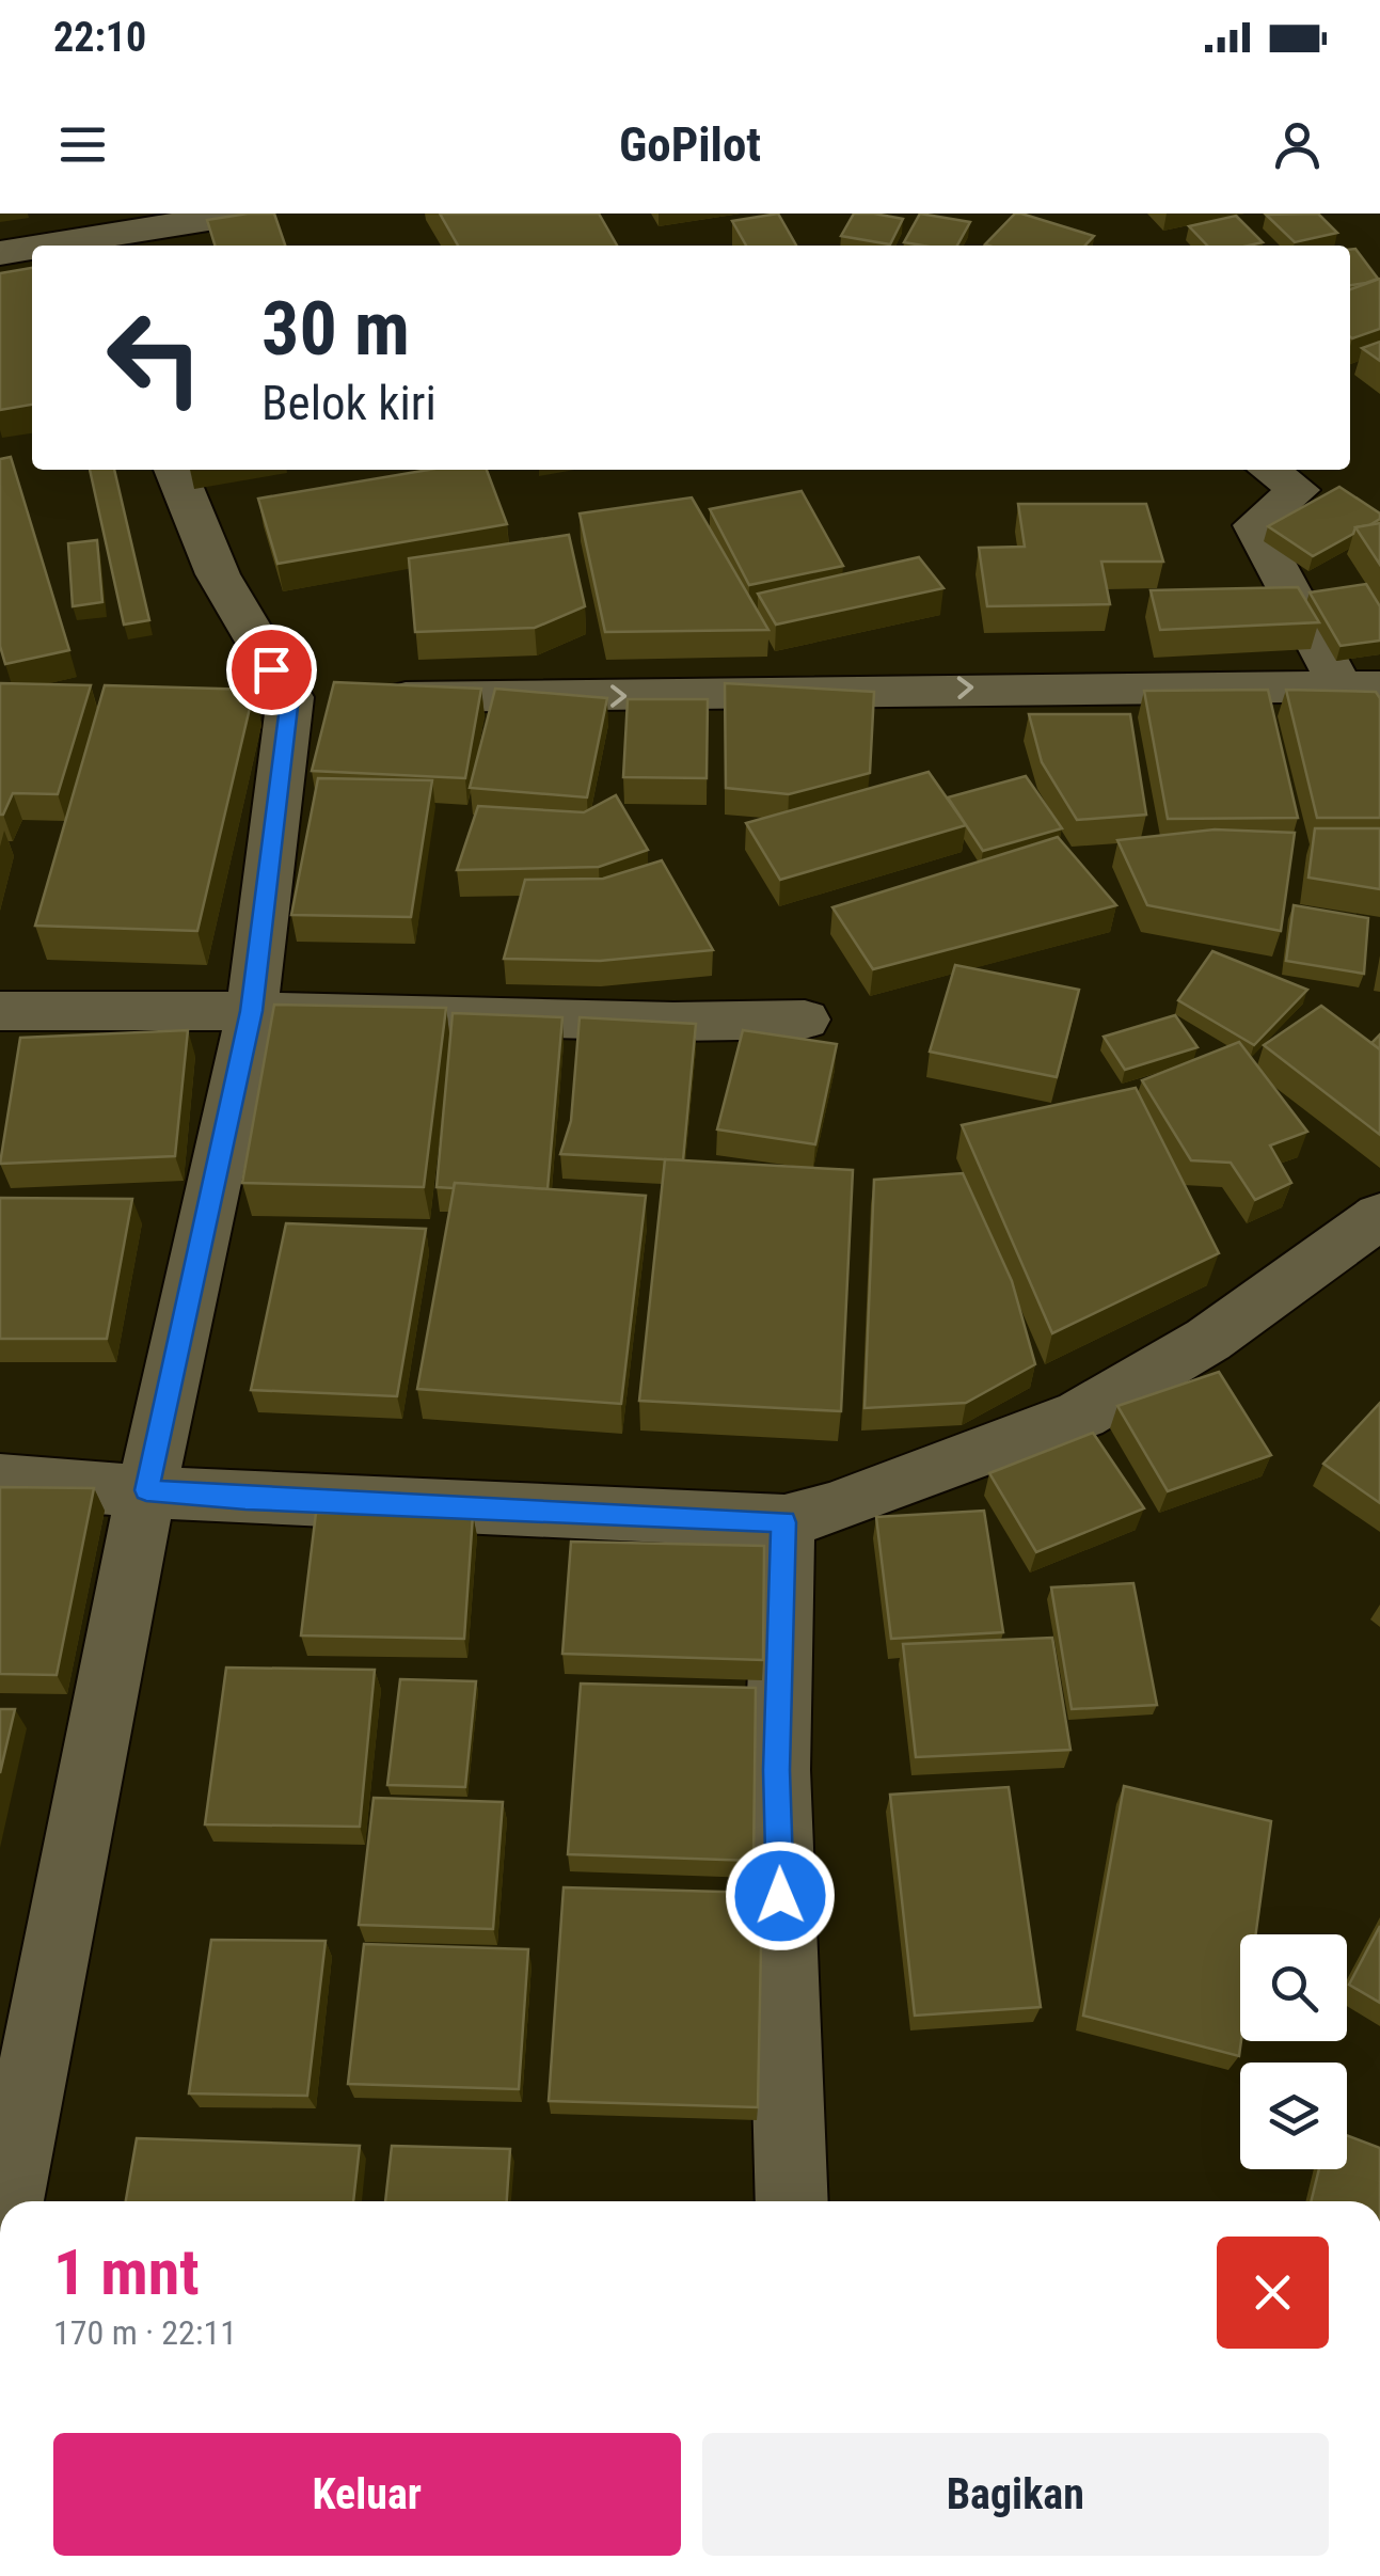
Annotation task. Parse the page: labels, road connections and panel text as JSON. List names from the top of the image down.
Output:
{
  "page": {
    "status": "22:10",
    "header": "GoPilot",
    "turn": ["30 m", "Belok kiri"],
    "heading": ["1 mnt", "170 m · 22:11"],
    "buttons": ["Keluar", "Bagikan"]
  }
}
